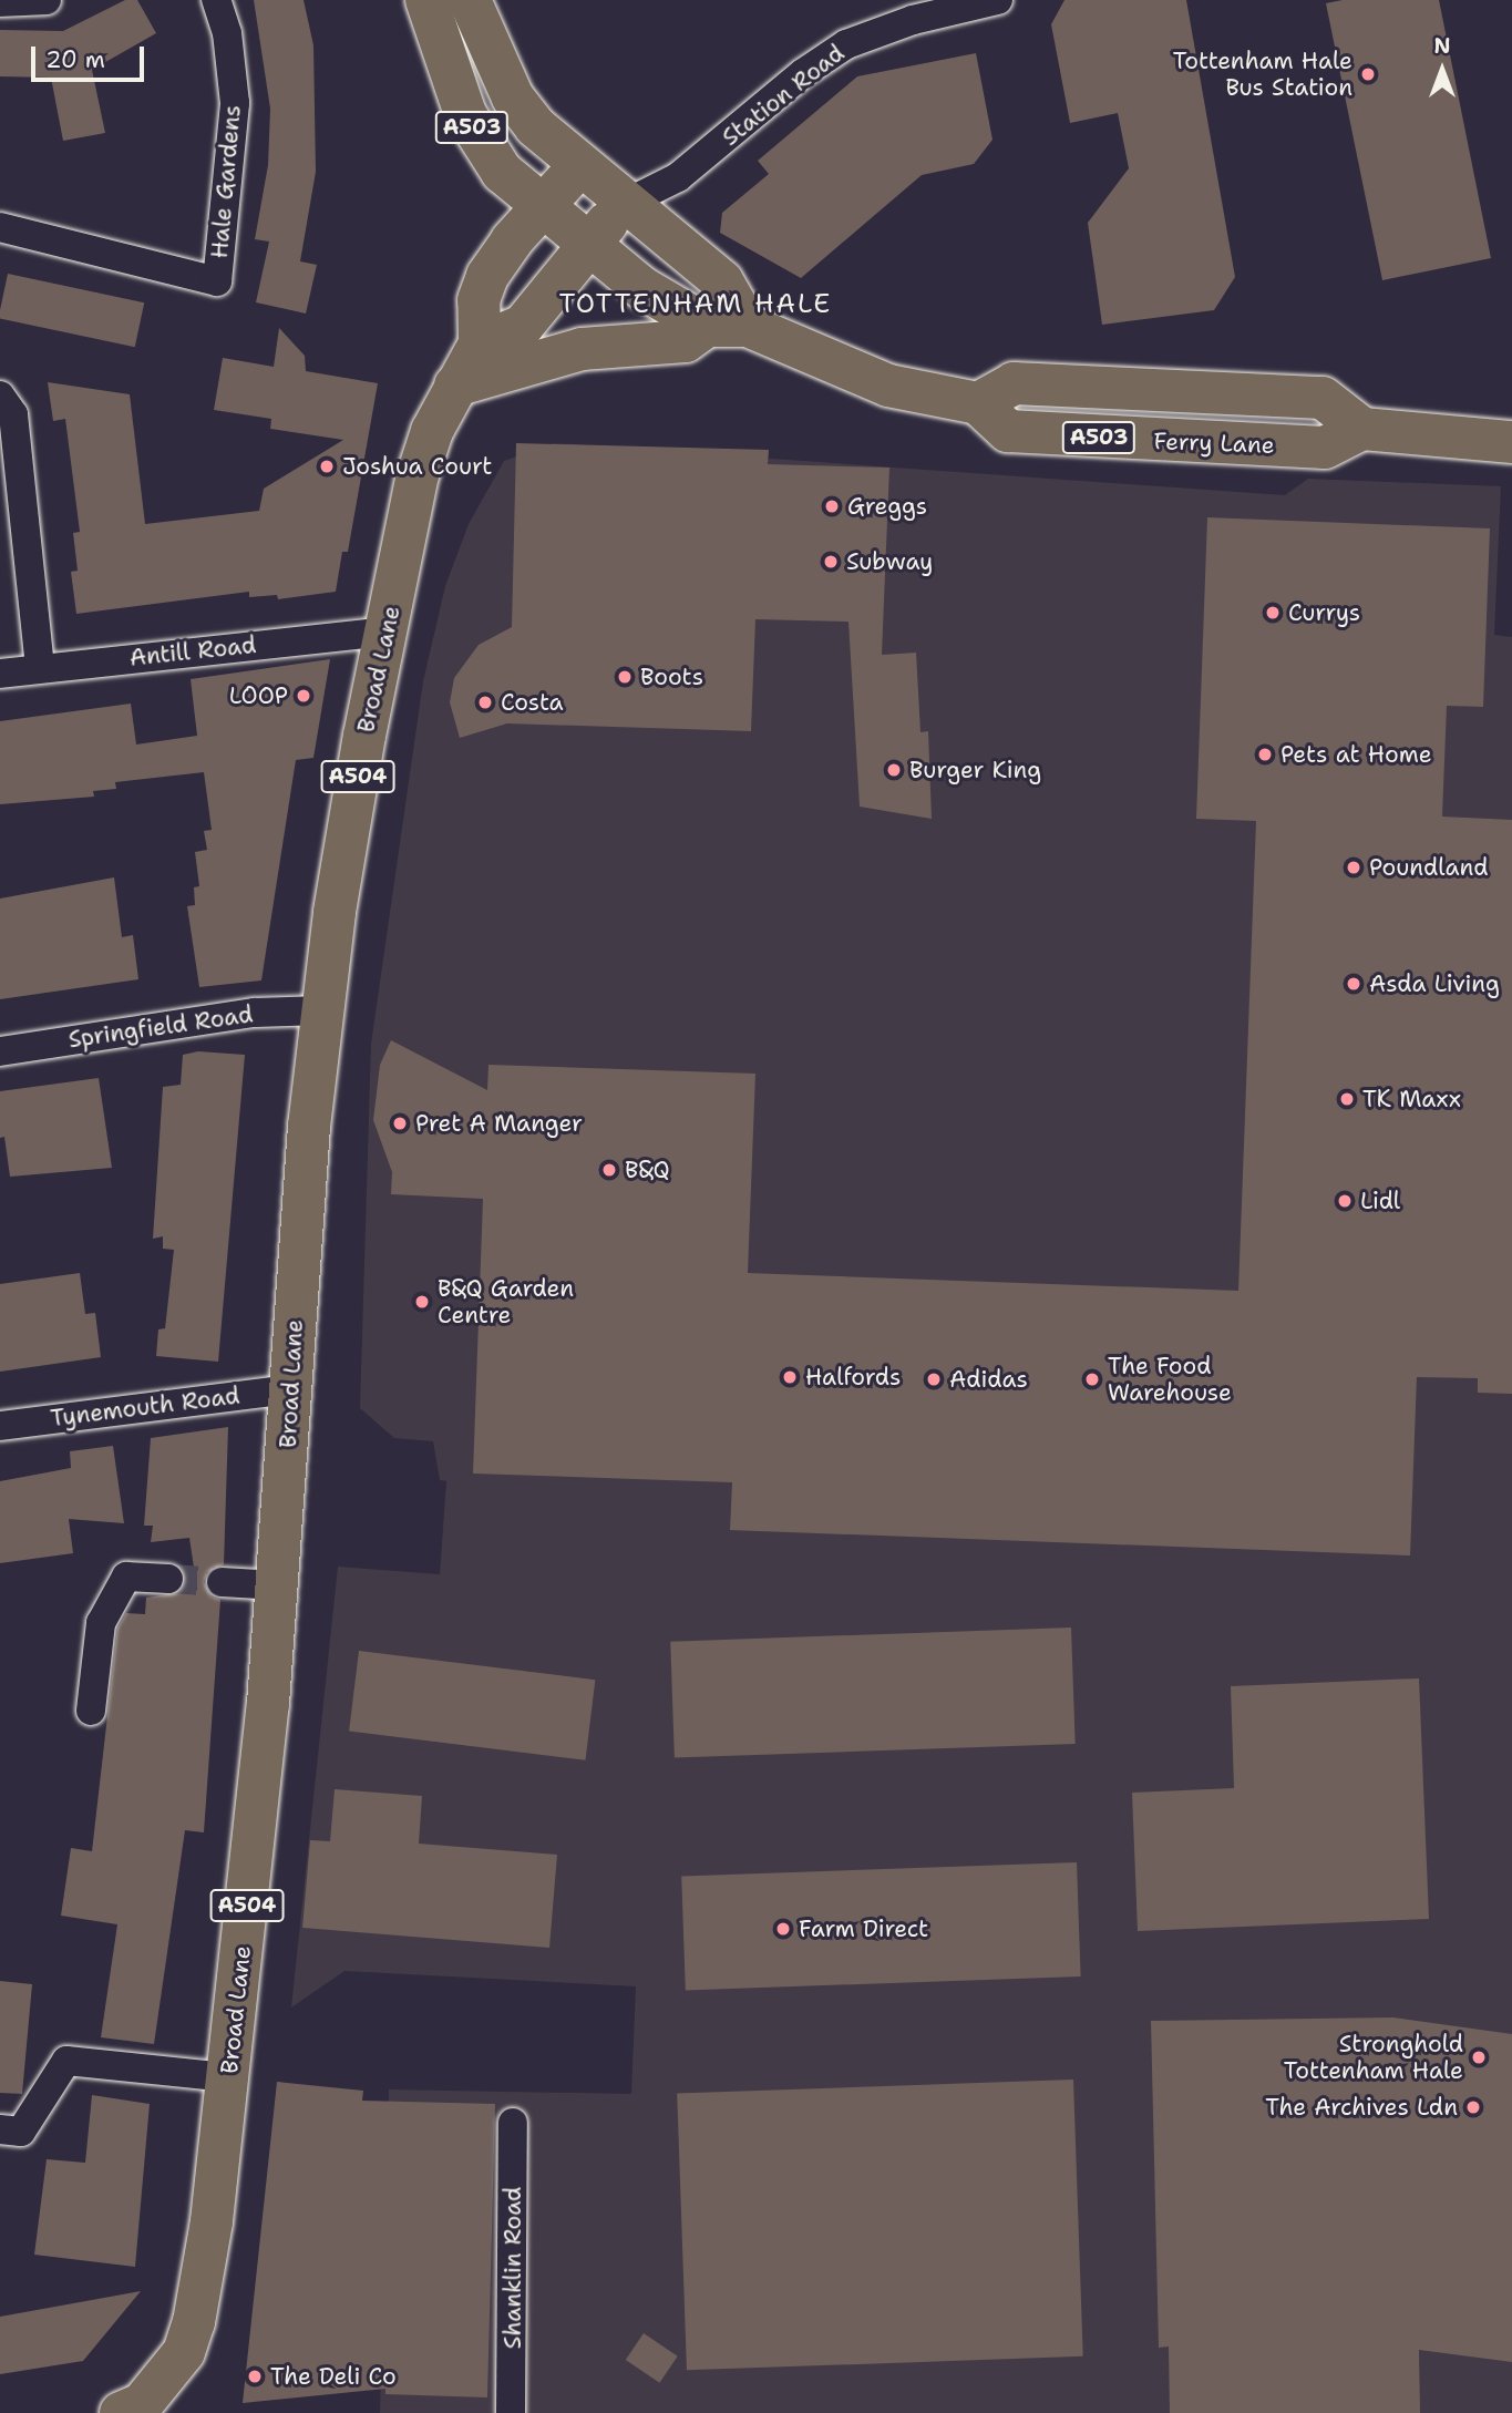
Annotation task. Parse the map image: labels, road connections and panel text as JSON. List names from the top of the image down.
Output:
{
  "streets": {
    "main road": [
      "A503",
      "Ferry Lane",
      "Broad Lane",
      "A504"
    ],
    "street": [
      "Station Road",
      "Hale Gardens",
      "Antill Road",
      "Springfield Road",
      "Tynemouth Road",
      "Shanklin Road"
    ]
  },
  "crossings": [
    ["Station Road", "A503"],
    ["A503", "Ferry Lane"],
    ["Antill Road", "Broad Lane"],
    ["Broad Lane", "Springfield Road"],
    ["Broad Lane", "Tynemouth Road"]
  ],
  "districts": ["TOTTENHAM HALE"],
  "places": [
    "Tottenham Hale Bus Station",
    "Joshua Court",
    "Greggs",
    "Subway",
    "Currys",
    "Boots",
    "LOOP",
    "Costa",
    "Pets at Home",
    "Burger King",
    "Poundland",
    "Asda Living",
    "TK Maxx",
    "Pret A Manger",
    "B&Q",
    "Lidl",
    "B&Q Garden Centre",
    "Halfords",
    "Adidas",
    "The Food Warehouse",
    "Farm Direct",
    "Stronghold Tottenham Hale",
    "The Archives Ldn",
    "The Deli Co"
  ],
  "scale_bar": "20 m",
  "north": "top"
}
